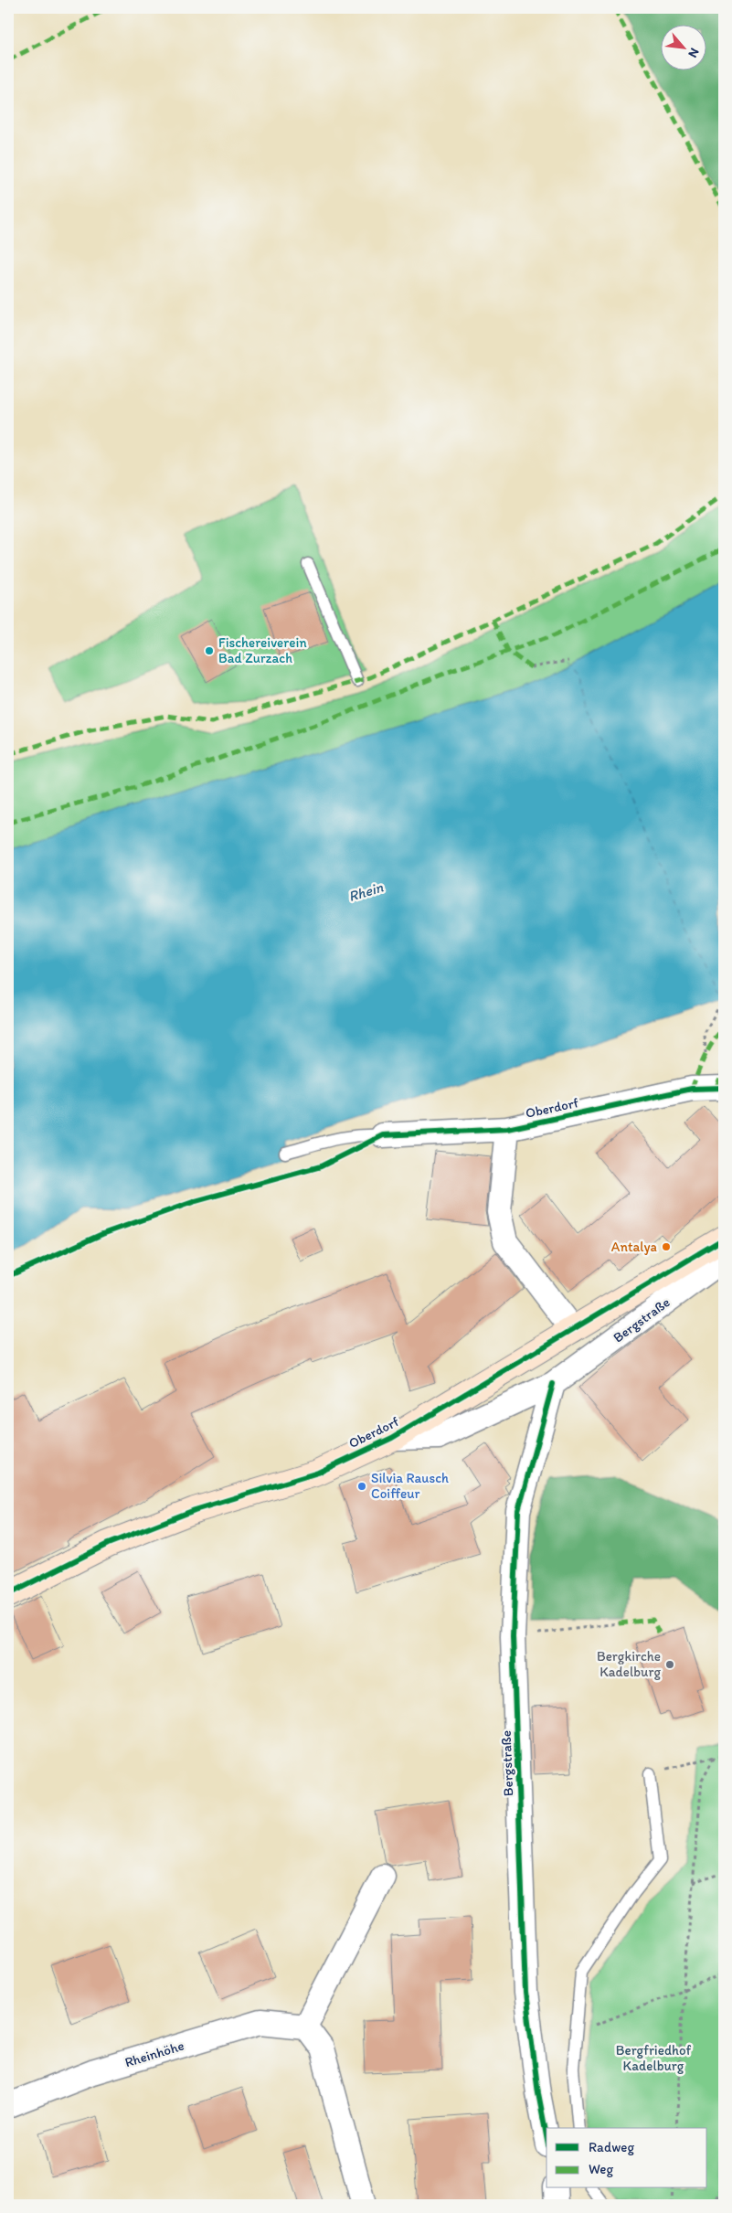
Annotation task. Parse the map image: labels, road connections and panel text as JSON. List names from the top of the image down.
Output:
{
  "streets": {
    "main road": ["Oberdorf"],
    "street": ["Bergstraße", "Rheinhöhe"]
  },
  "crossings": [
    ["Oberdorf", "Bergstraße"]
  ],
  "water": ["Rhein"],
  "parks": ["Bergfriedhof Kadelburg"],
  "places": [
    "Fischereiverein Bad Zurzach",
    "Antalya",
    "Silvia Rausch Coiffeur",
    "Bergkirche Kadelburg"
  ],
  "legend": ["Radweg", "Weg"],
  "north": "bottom right"
}
